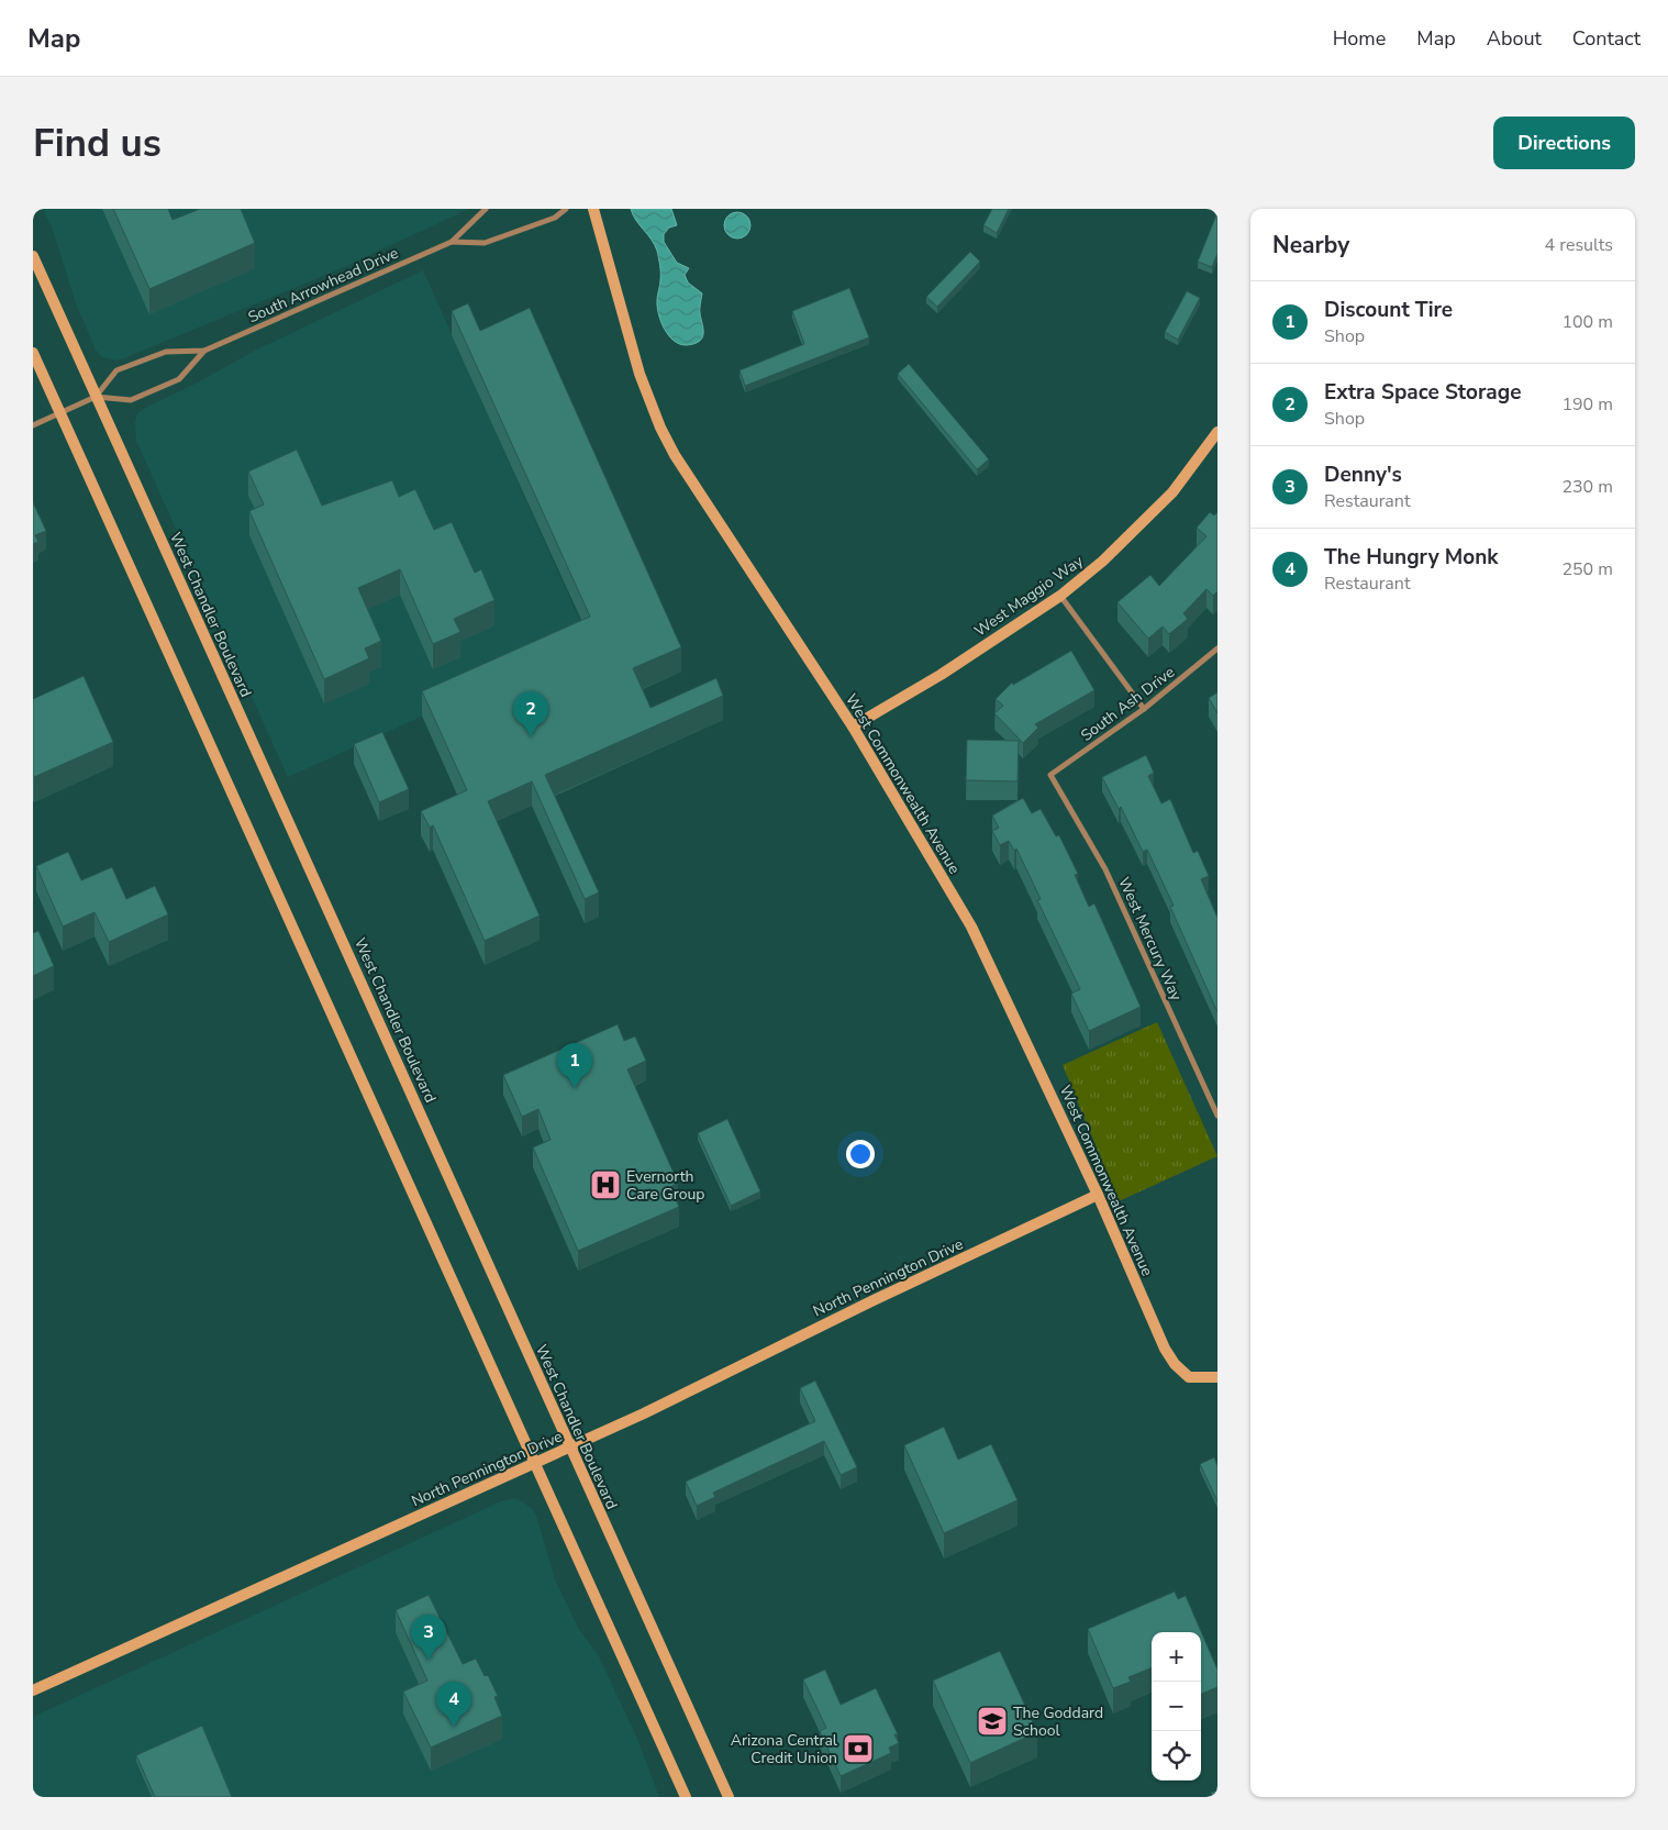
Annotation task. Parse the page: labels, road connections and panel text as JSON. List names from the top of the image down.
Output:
{
  "streets": {
    "main road": [
      "West Maggio Way",
      "West Chandler Boulevard",
      "West Commonwealth Avenue",
      "North Pennington Drive"
    ],
    "street": ["South Arrowhead Drive", "South Ash Drive", "West Mercury Way"]
  },
  "crossings": [
    ["South Arrowhead Drive", "West Chandler Boulevard"],
    ["West Maggio Way", "West Commonwealth Avenue"],
    ["West Chandler Boulevard", "North Pennington Drive"],
    ["South Ash Drive", "West Mercury Way"],
    ["West Commonwealth Avenue", "North Pennington Drive"]
  ],
  "places": {
    "hospital": ["Evernorth Care Group"],
    "school or university": ["The Goddard School"],
    "bank": ["Arizona Central Credit Union"]
  },
  "page": {
    "header": "Map",
    "nav": [
      "Home",
      "Map",
      "About",
      "Contact"
    ],
    "buttons": "Directions",
    "title": "Find us",
    "heading": ["Nearby", "4 results"],
    "list": [
      {
        "mark": "1",
        "name": "Discount Tire",
        "note": "Shop",
        "value": "100 m"
      },
      {
        "mark": "2",
        "name": "Extra Space Storage",
        "note": "Shop",
        "value": "190 m"
      },
      {
        "mark": "3",
        "name": "Denny's",
        "note": "Restaurant",
        "value": "230 m"
      },
      {
        "mark": "4",
        "name": "The Hungry Monk",
        "note": "Restaurant",
        "value": "250 m"
      }
    ],
    "pins": [
      "2",
      "1",
      "3",
      "4"
    ],
    "map_buttons": ["+", "−"]
  }
}
